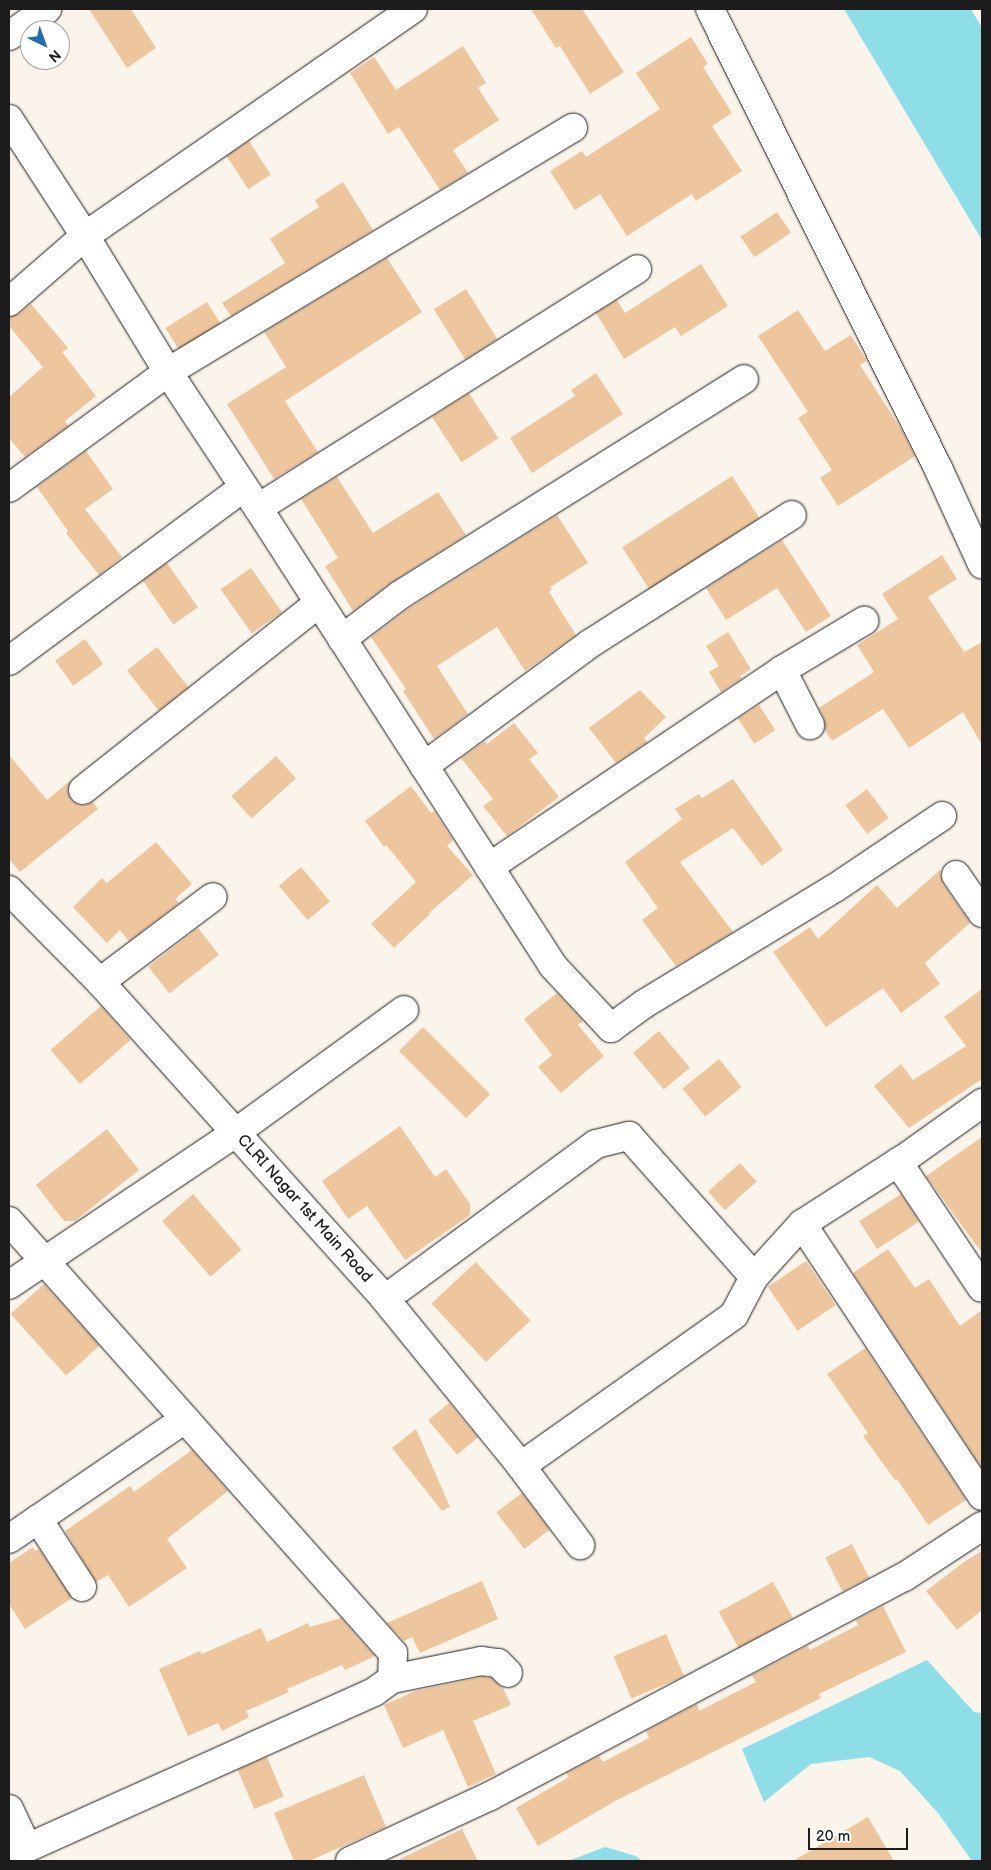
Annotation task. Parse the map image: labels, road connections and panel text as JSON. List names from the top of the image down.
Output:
{
  "streets": {
    "street": ["CLRI Nagar 1st Main Road"]
  },
  "scale_bar": "20 m",
  "north": "bottom right"
}
